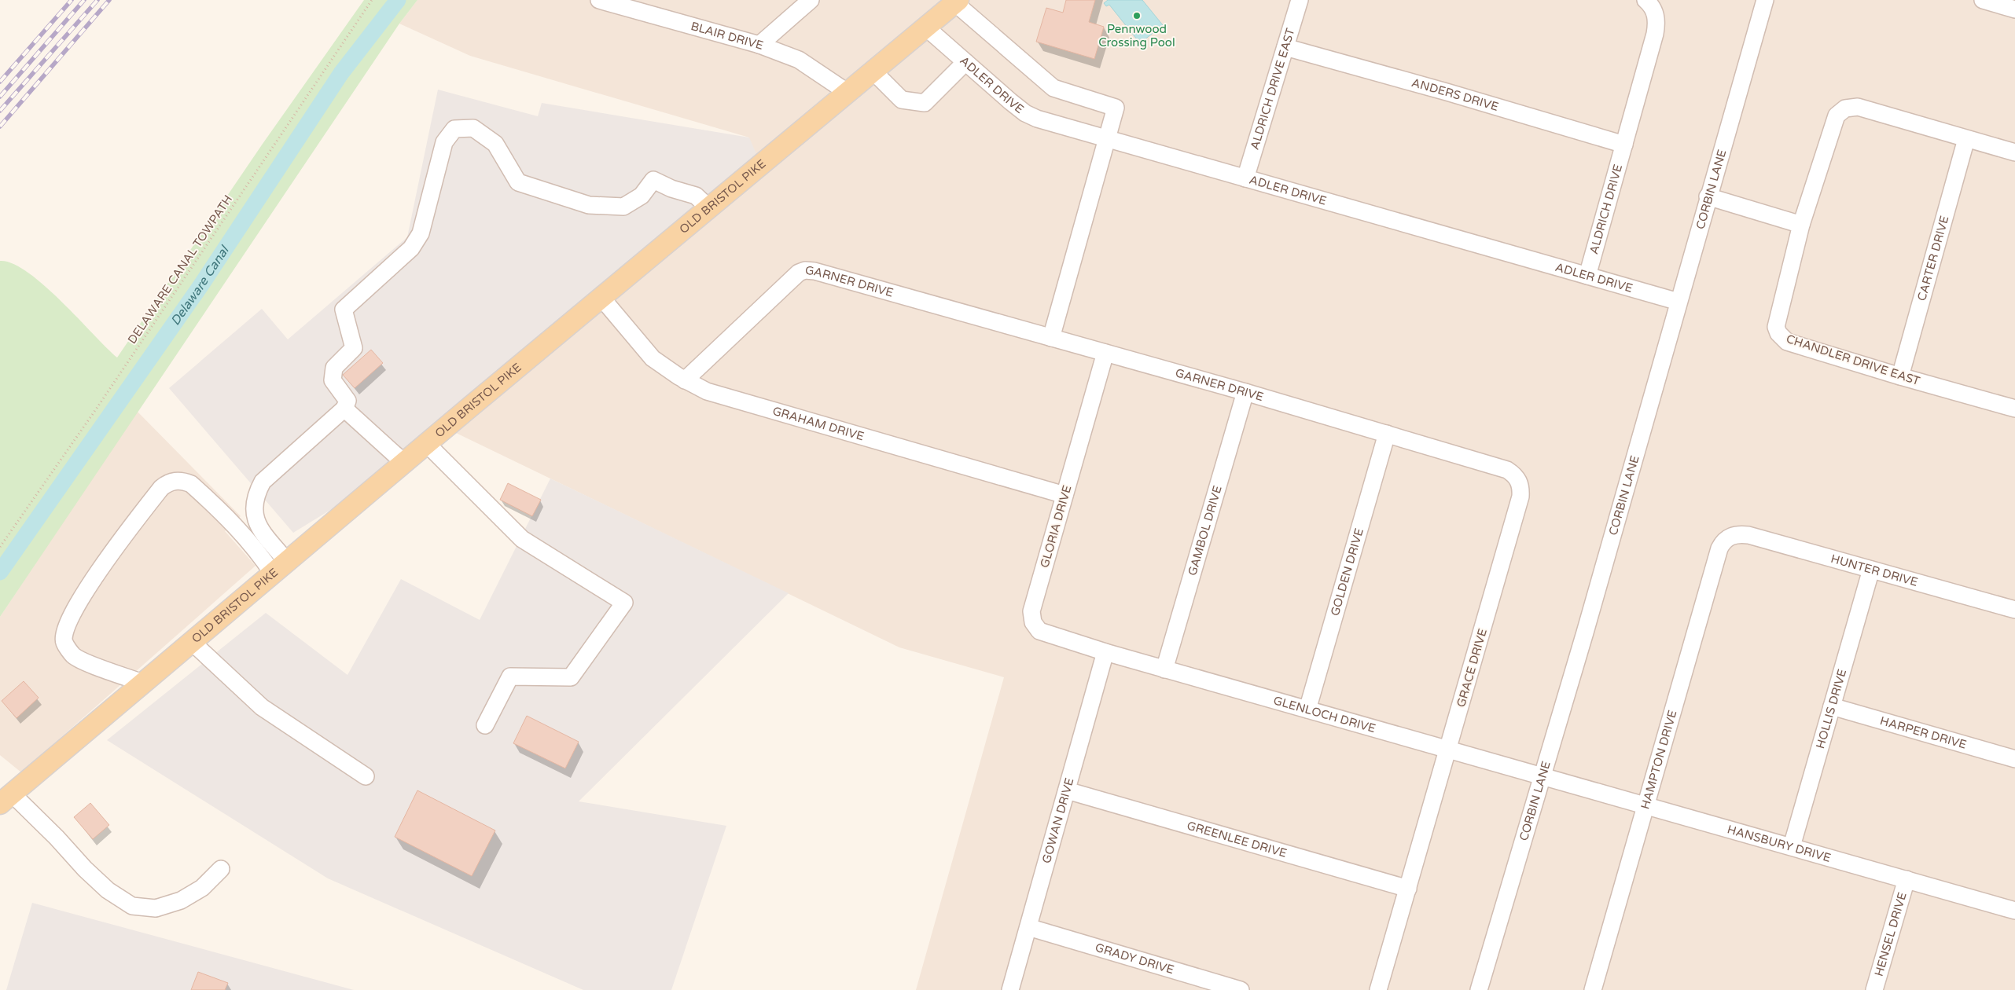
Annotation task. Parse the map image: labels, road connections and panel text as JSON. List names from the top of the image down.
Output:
{
  "streets": {
    "main road": ["OLD BRISTOL PIKE"],
    "street": [
      "BLAIR DRIVE",
      "ADLER DRIVE",
      "ALDRICH DRIVE EAST",
      "ANDERS DRIVE",
      "CORBIN LANE",
      "ALDRICH DRIVE",
      "CARTER DRIVE",
      "GARNER DRIVE",
      "CHANDLER DRIVE EAST",
      "GRAHAM DRIVE",
      "GLORIA DRIVE",
      "GAMBOL DRIVE",
      "HUNTER DRIVE",
      "GOLDEN DRIVE",
      "GRACE DRIVE",
      "HOLLIS DRIVE",
      "GLENLOCH DRIVE",
      "HARPER DRIVE",
      "HAMPTON DRIVE",
      "GOWAN DRIVE",
      "GREENLEE DRIVE",
      "HANSBURY DRIVE",
      "HENSEL DRIVE",
      "GRADY DRIVE"
    ],
    "path": ["DELAWARE CANAL TOWPATH"]
  },
  "crossings": [
    ["BLAIR DRIVE", "OLD BRISTOL PIKE"],
    ["ADLER DRIVE", "ALDRICH DRIVE EAST"],
    ["ADLER DRIVE", "CORBIN LANE"],
    ["ADLER DRIVE", "OLD BRISTOL PIKE"],
    ["ADLER DRIVE", "ALDRICH DRIVE"],
    ["ALDRICH DRIVE EAST", "ANDERS DRIVE"],
    ["ANDERS DRIVE", "ALDRICH DRIVE"],
    ["CORBIN LANE", "GLENLOCH DRIVE"],
    ["CORBIN LANE", "HANSBURY DRIVE"],
    ["OLD BRISTOL PIKE", "GRAHAM DRIVE"],
    ["CARTER DRIVE", "CHANDLER DRIVE EAST"],
    ["GARNER DRIVE", "GRAHAM DRIVE"],
    ["GARNER DRIVE", "GLORIA DRIVE"],
    ["GARNER DRIVE", "GAMBOL DRIVE"],
    ["GARNER DRIVE", "GOLDEN DRIVE"],
    ["GARNER DRIVE", "GRACE DRIVE"],
    ["GRAHAM DRIVE", "GLORIA DRIVE"],
    ["GLORIA DRIVE", "GLENLOCH DRIVE"],
    ["GLORIA DRIVE", "GOWAN DRIVE"],
    ["GAMBOL DRIVE", "GLENLOCH DRIVE"],
    ["HUNTER DRIVE", "HOLLIS DRIVE"],
    ["HUNTER DRIVE", "HAMPTON DRIVE"],
    ["GOLDEN DRIVE", "GRACE DRIVE"],
    ["GOLDEN DRIVE", "GLENLOCH DRIVE"],
    ["GRACE DRIVE", "GLENLOCH DRIVE"],
    ["GRACE DRIVE", "GREENLEE DRIVE"],
    ["HOLLIS DRIVE", "HARPER DRIVE"],
    ["HOLLIS DRIVE", "HANSBURY DRIVE"],
    ["GLENLOCH DRIVE", "GOWAN DRIVE"],
    ["GLENLOCH DRIVE", "HANSBURY DRIVE"],
    ["HAMPTON DRIVE", "HANSBURY DRIVE"],
    ["GOWAN DRIVE", "GREENLEE DRIVE"],
    ["GOWAN DRIVE", "GRADY DRIVE"],
    ["HANSBURY DRIVE", "HENSEL DRIVE"]
  ],
  "water": ["Delaware Canal"],
  "places": ["Pennwood Crossing Pool"]
}
